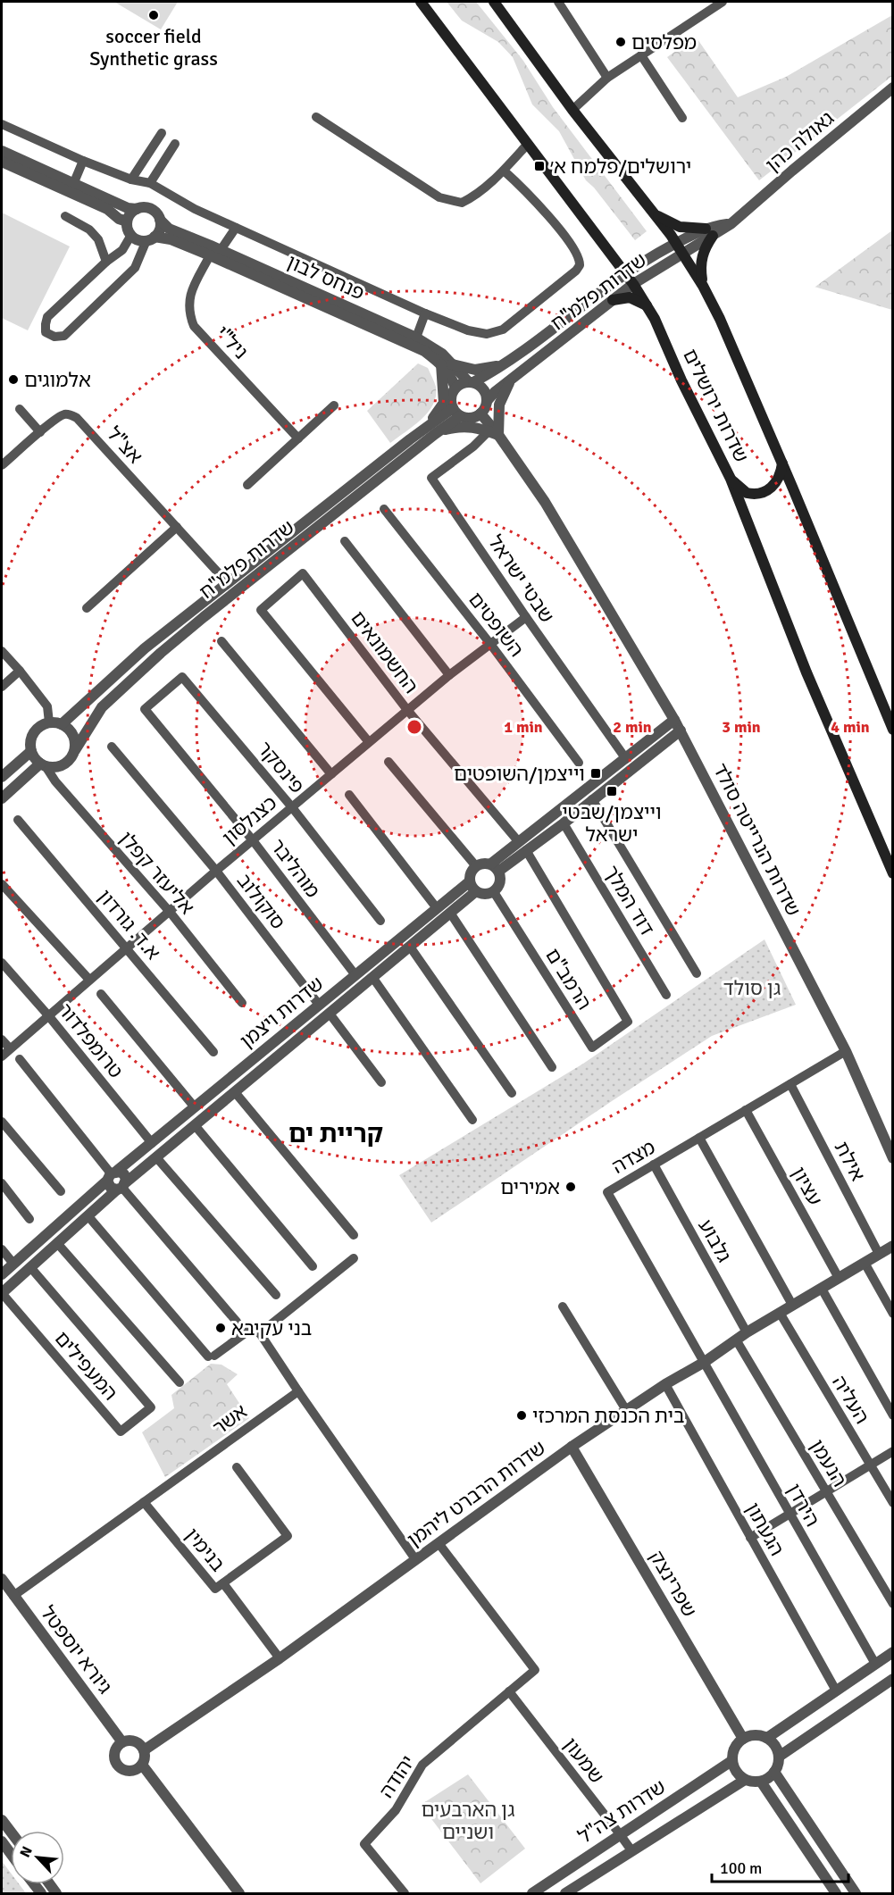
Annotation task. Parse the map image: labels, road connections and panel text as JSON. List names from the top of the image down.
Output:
{
  "streets": {
    "main road": ["שדרות ירושלים"],
    "street": [
      "גאולה כהן",
      "פנחס לבון",
      "שדרות פלמ\"ח",
      "ניל\"י",
      "אצ\"ל",
      "שבטי ישראל",
      "השופטים",
      "החשמונאים",
      "פינסקר",
      "כצנלסון",
      "שדרות הנרייטה סולד",
      "מוהליבר",
      "אליעזר קפלן",
      "דוד המלך",
      "סוקולוב",
      "א.ד. גורדון",
      "הרמב\"ם",
      "שדרות ויצמן",
      "טרומפלדור",
      "מצדה",
      "אילת",
      "עציון",
      "גלבוע",
      "המעפילים",
      "העליה",
      "אשר",
      "הנעמן",
      "שדרות הרברט ליהמן",
      "הירדן",
      "הגעתון",
      "בנימין",
      "שפרינצק",
      "גיורא יוספטל",
      "שמעון",
      "יהודה",
      "שדרות צה\"ל"
    ]
  },
  "crossings": [
    ["גאולה כהן", "שדרות פלמ\"ח"],
    ["גאולה כהן", "שדרות ירושלים"],
    ["פנחס לבון", "שדרות פלמ\"ח"],
    ["פנחס לבון", "ניל\"י"],
    ["פנחס לבון", "שדרות הנרייטה סולד"],
    ["שדרות פלמ\"ח", "שדרות ירושלים"],
    ["שדרות פלמ\"ח", "אצ\"ל"],
    ["שדרות פלמ\"ח", "שדרות הנרייטה סולד"],
    ["שדרות פלמ\"ח", "אליעזר קפלן"],
    ["שבטי ישראל", "כצנלסון"],
    ["שבטי ישראל", "שדרות הנרייטה סולד"],
    ["השופטים", "כצנלסון"],
    ["החשמונאים", "כצנלסון"],
    ["החשמונאים", "הרמב\"ם"],
    ["פינסקר", "כצנלסון"],
    ["פינסקר", "מוהליבר"],
    ["כצנלסון", "מוהליבר"],
    ["כצנלסון", "אליעזר קפלן"],
    ["כצנלסון", "סוקולוב"],
    ["כצנלסון", "א.ד. גורדון"],
    ["כצנלסון", "טרומפלדור"],
    ["שדרות הנרייטה סולד", "מצדה"],
    ["מוהליבר", "שדרות ויצמן"],
    ["סוקולוב", "שדרות ויצמן"],
    ["הרמב\"ם", "שדרות ויצמן"],
    ["שדרות ויצמן", "טרומפלדור"],
    ["שדרות ויצמן", "המעפילים"],
    ["מצדה", "אילת"],
    ["מצדה", "עציון"],
    ["מצדה", "גלבוע"],
    ["מצדה", "שדרות הרברט ליהמן"],
    ["מצדה", "הירדן"],
    ["אילת", "שדרות הרברט ליהמן"],
    ["עציון", "שדרות הרברט ליהמן"],
    ["גלבוע", "שדרות הרברט ליהמן"],
    ["העליה", "שדרות הרברט ליהמן"],
    ["אשר", "בנימין"],
    ["אשר", "גיורא יוספטל"],
    ["הנעמן", "שדרות הרברט ליהמן"],
    ["שדרות הרברט ליהמן", "הירדן"],
    ["שדרות הרברט ליהמן", "הגעתון"],
    ["שדרות הרברט ליהמן", "בנימין"],
    ["שדרות הרברט ליהמן", "שפרינצק"],
    ["שדרות הרברט ליהמן", "גיורא יוספטל"],
    ["שדרות הרברט ליהמן", "יהודה"],
    ["שפרינצק", "שדרות צה\"ל"],
    ["שמעון", "יהודה"],
    ["שמעון", "שדרות צה\"ל"]
  ],
  "districts": ["קריית ים"],
  "parks": ["גן סולד", "גן הארבעים ושניים"],
  "places": {
    "other": [
      "soccer field Synthetic grass",
      "מפלסים",
      "אלמוגים",
      "אמירים",
      "בני עקיבא",
      "בית הכנסת המרכזי"
    ],
    "transit": ["ירושלים/פלמח א׳", "וייצמן/השופטים", "וייצמן/שבטי ישראל"]
  },
  "scale_bar": "100 m",
  "north": "top left",
  "rings": [
    "1 min",
    "2 min",
    "3 min",
    "4 min"
  ]
}
